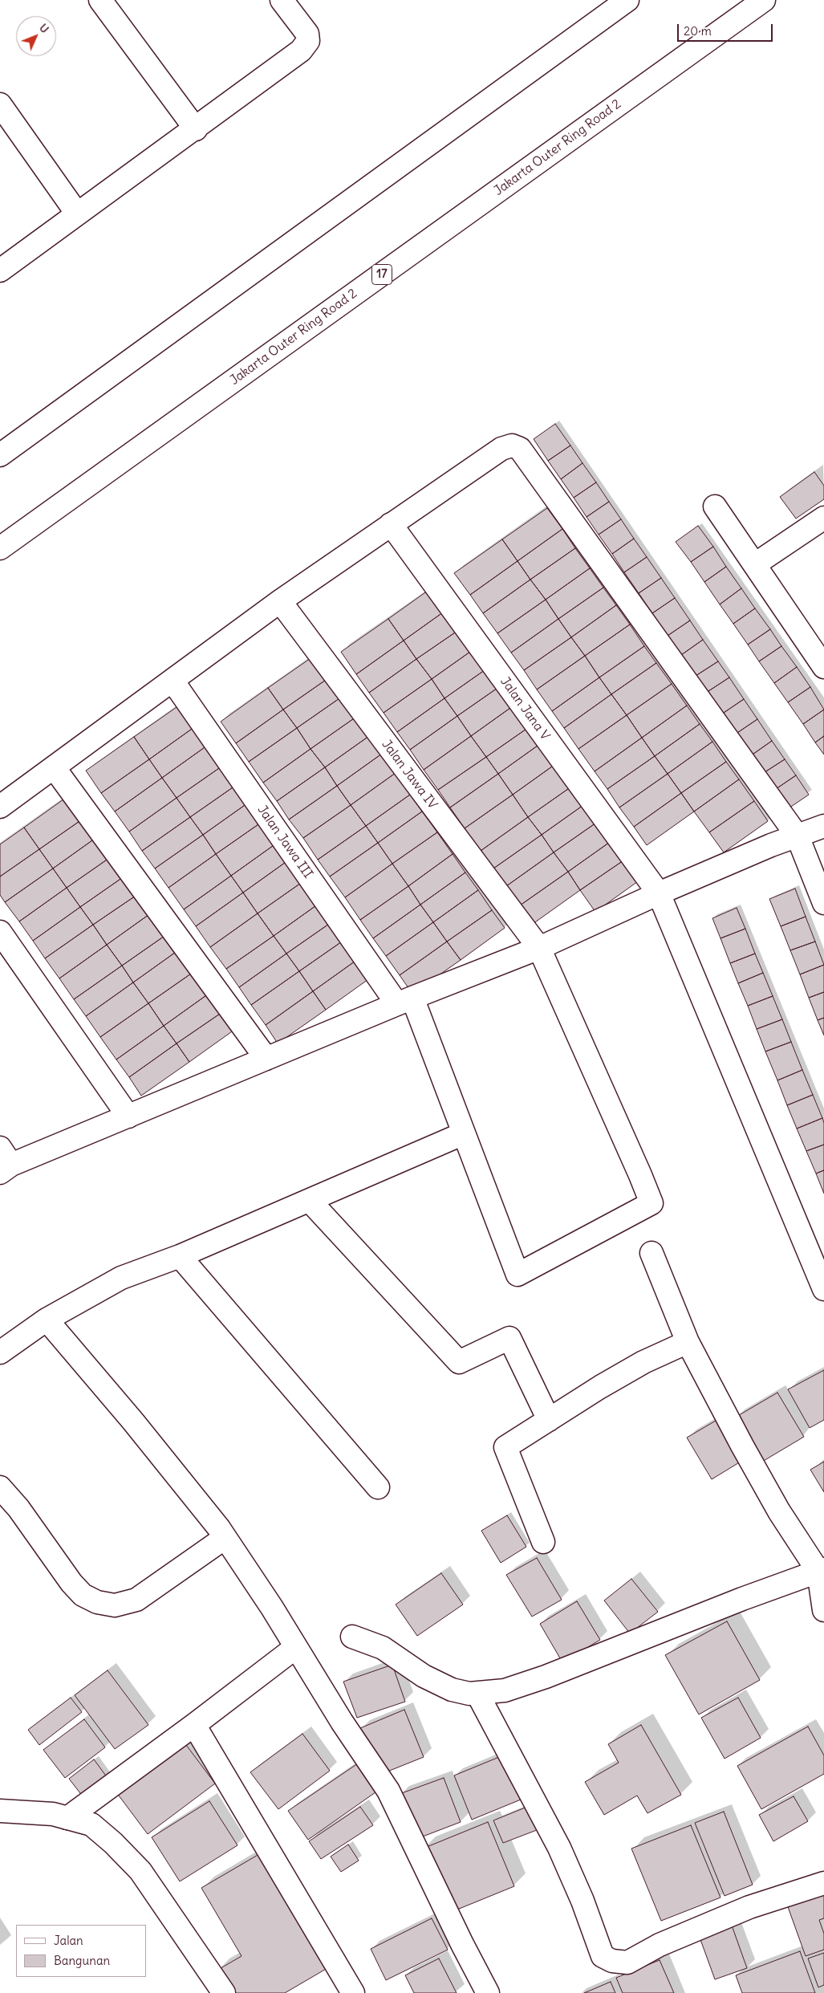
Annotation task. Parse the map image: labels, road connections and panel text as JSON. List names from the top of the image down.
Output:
{
  "streets": {
    "main road": [
      "Jakarta Outer Ring Road 2",
      "17",
      "Jalan Jana V",
      "Jalan Jawa IV",
      "Jalan Jawa III"
    ]
  },
  "crossings": [
    ["Jalan Jawa IV", "Jalan Jawa III"]
  ],
  "legend": ["Jalan", "Bangunan"],
  "scale_bar": "20 m",
  "north": "top right"
}
